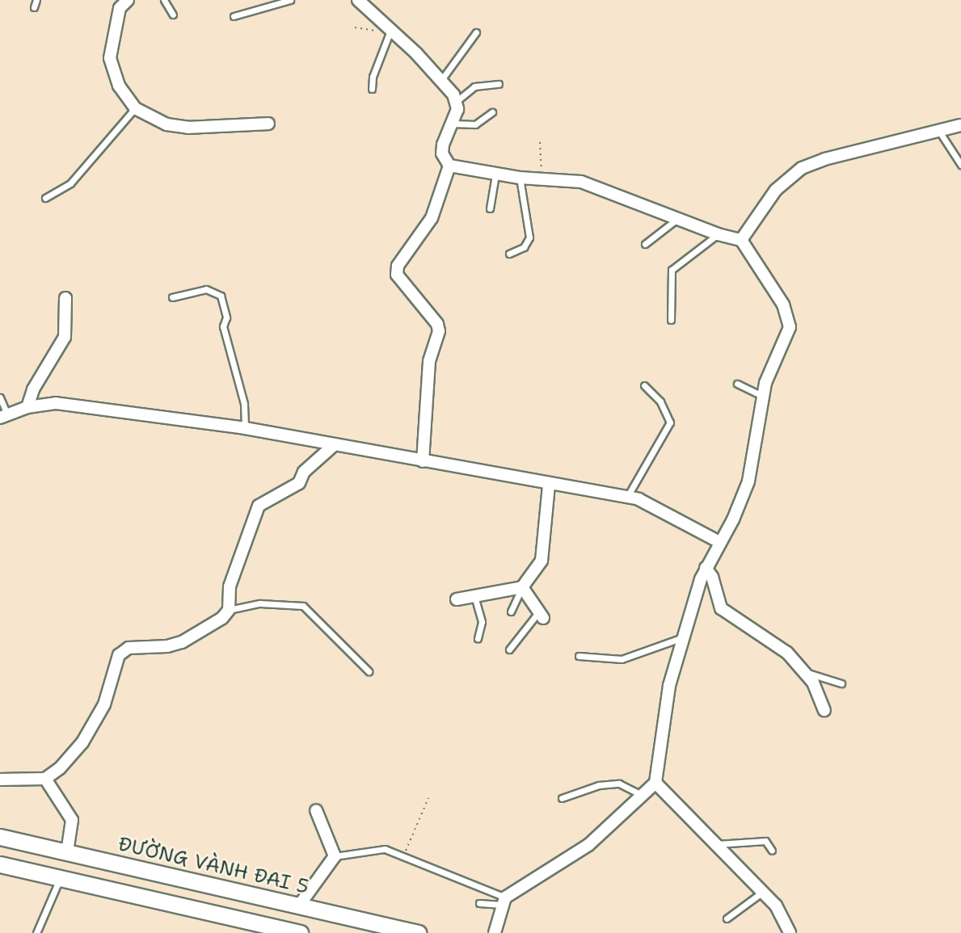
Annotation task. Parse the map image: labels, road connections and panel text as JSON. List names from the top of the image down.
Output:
{
  "streets": {
    "main road": ["ĐƯỜNG VÀNH ĐAI 5"]
  }
}
